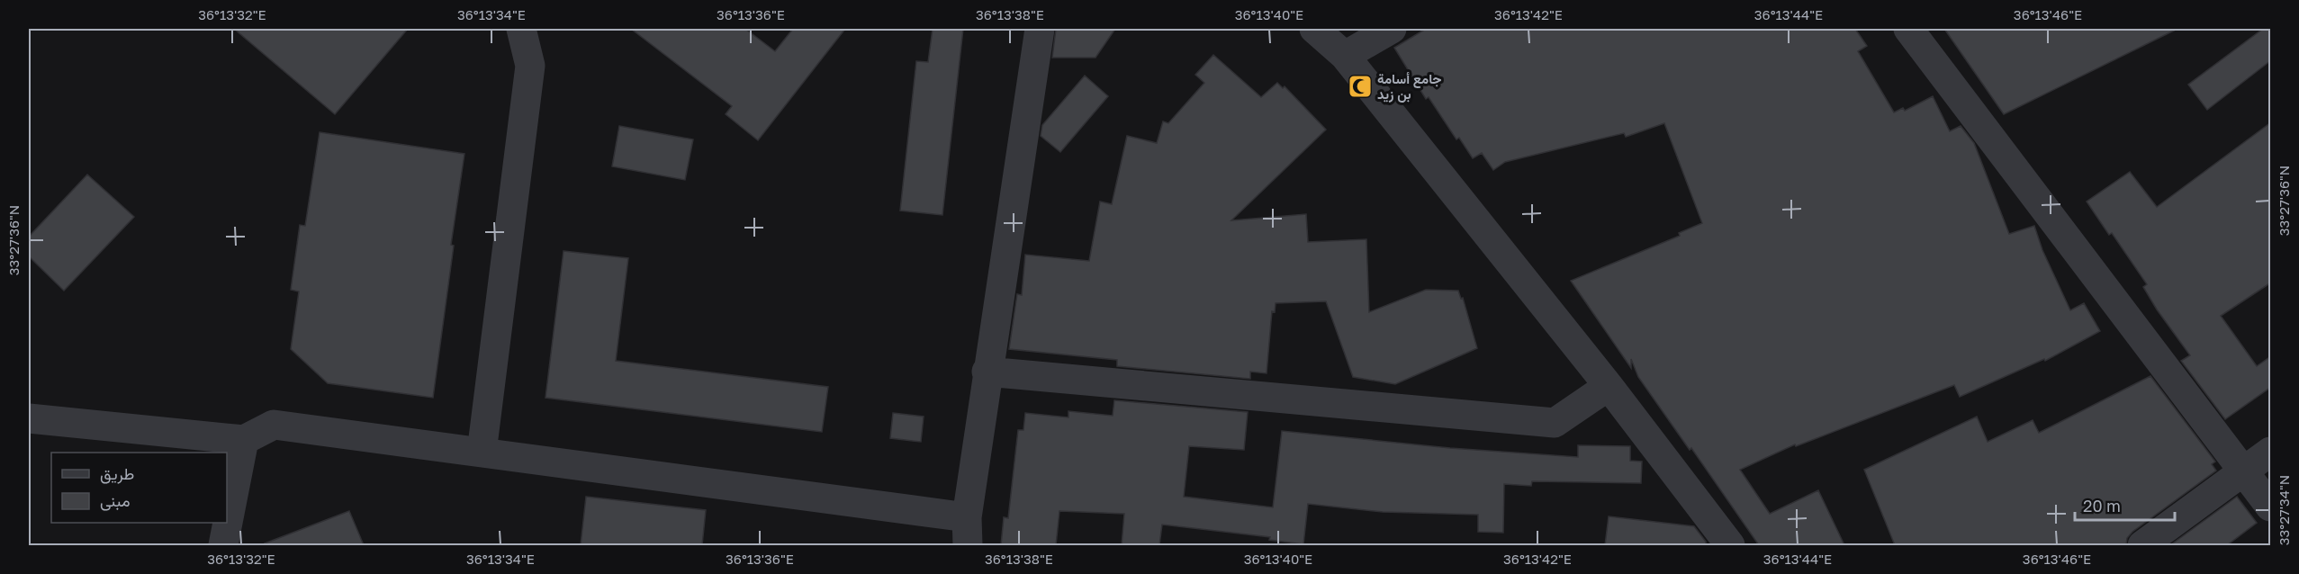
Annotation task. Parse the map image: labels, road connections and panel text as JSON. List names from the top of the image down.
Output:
{
  "places": {
    "mosque": ["جامع أسامة بن زيد"]
  },
  "legend": ["طريق", "مبنى"],
  "scale_bar": "20 m",
  "coordinates": [
    "36°13'32\"E",
    "36°13'34\"E",
    "36°13'36\"E",
    "36°13'38\"E",
    "36°13'40\"E",
    "36°13'42\"E",
    "36°13'44\"E",
    "36°13'46\"E",
    "33°27'36\"N",
    "33°27'34\"N"
  ]
}
